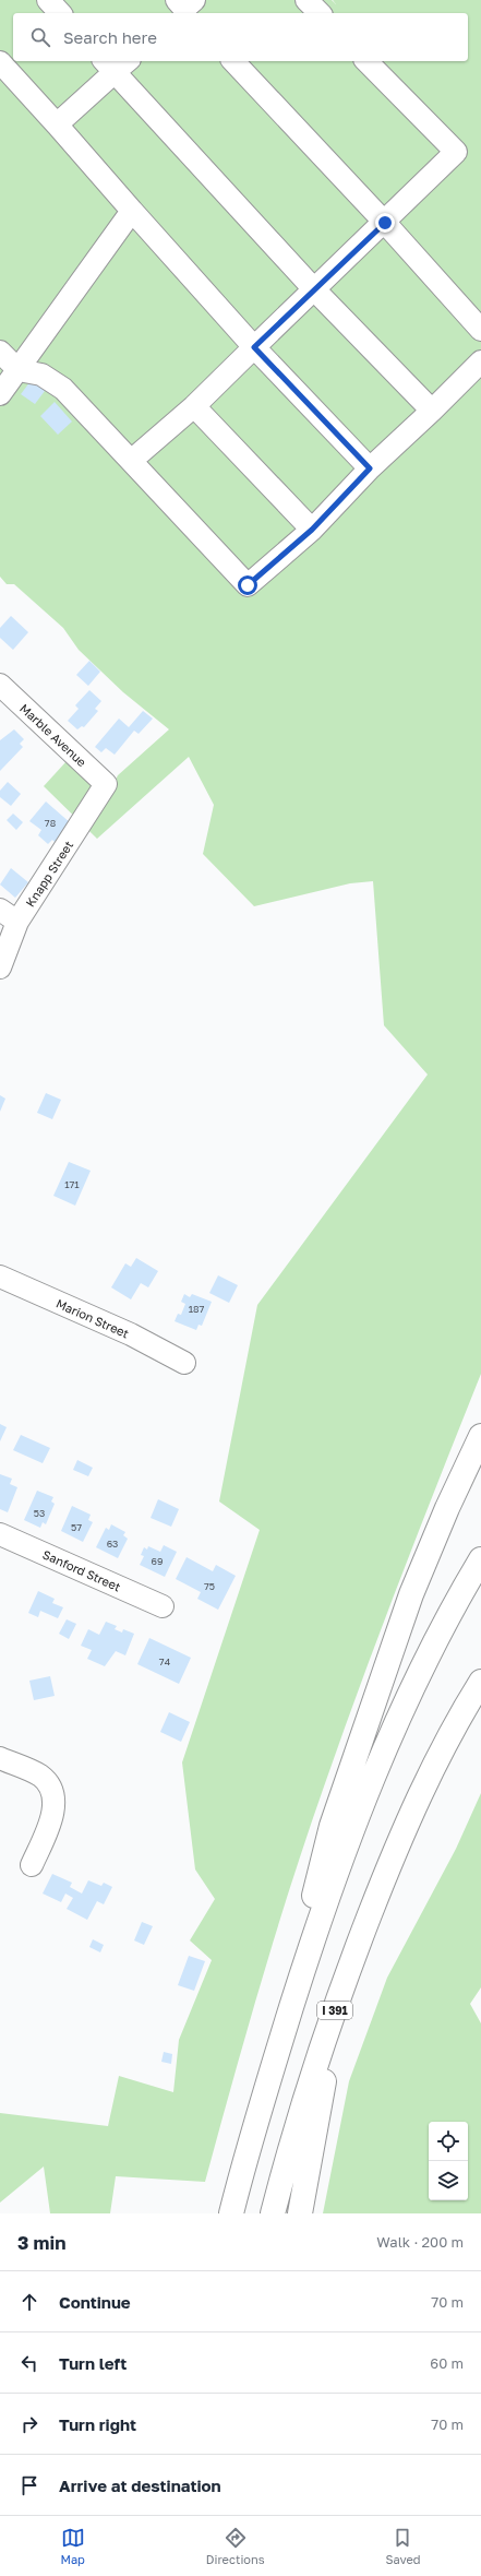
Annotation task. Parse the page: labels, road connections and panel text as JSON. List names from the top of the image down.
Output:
{
  "streets": {
    "highway": ["I 391"],
    "street": [
      "Marble Avenue",
      "Knapp Street",
      "Marion Street",
      "Sanford Street"
    ]
  },
  "crossings": [
    ["Marble Avenue", "Knapp Street"]
  ],
  "house_numbers": [
    "78",
    "171",
    "187",
    "53",
    "57",
    "63",
    "69",
    "75",
    "74"
  ],
  "page": {
    "search": "Search here",
    "heading": ["3 min", "Walk · 200 m"],
    "list": [
      ["Continue", "70 m"],
      ["Turn left", "60 m"],
      ["Turn right", "70 m"],
      "Arrive at destination"
    ],
    "nav": ["Map", "Directions", "Saved"]
  }
}
